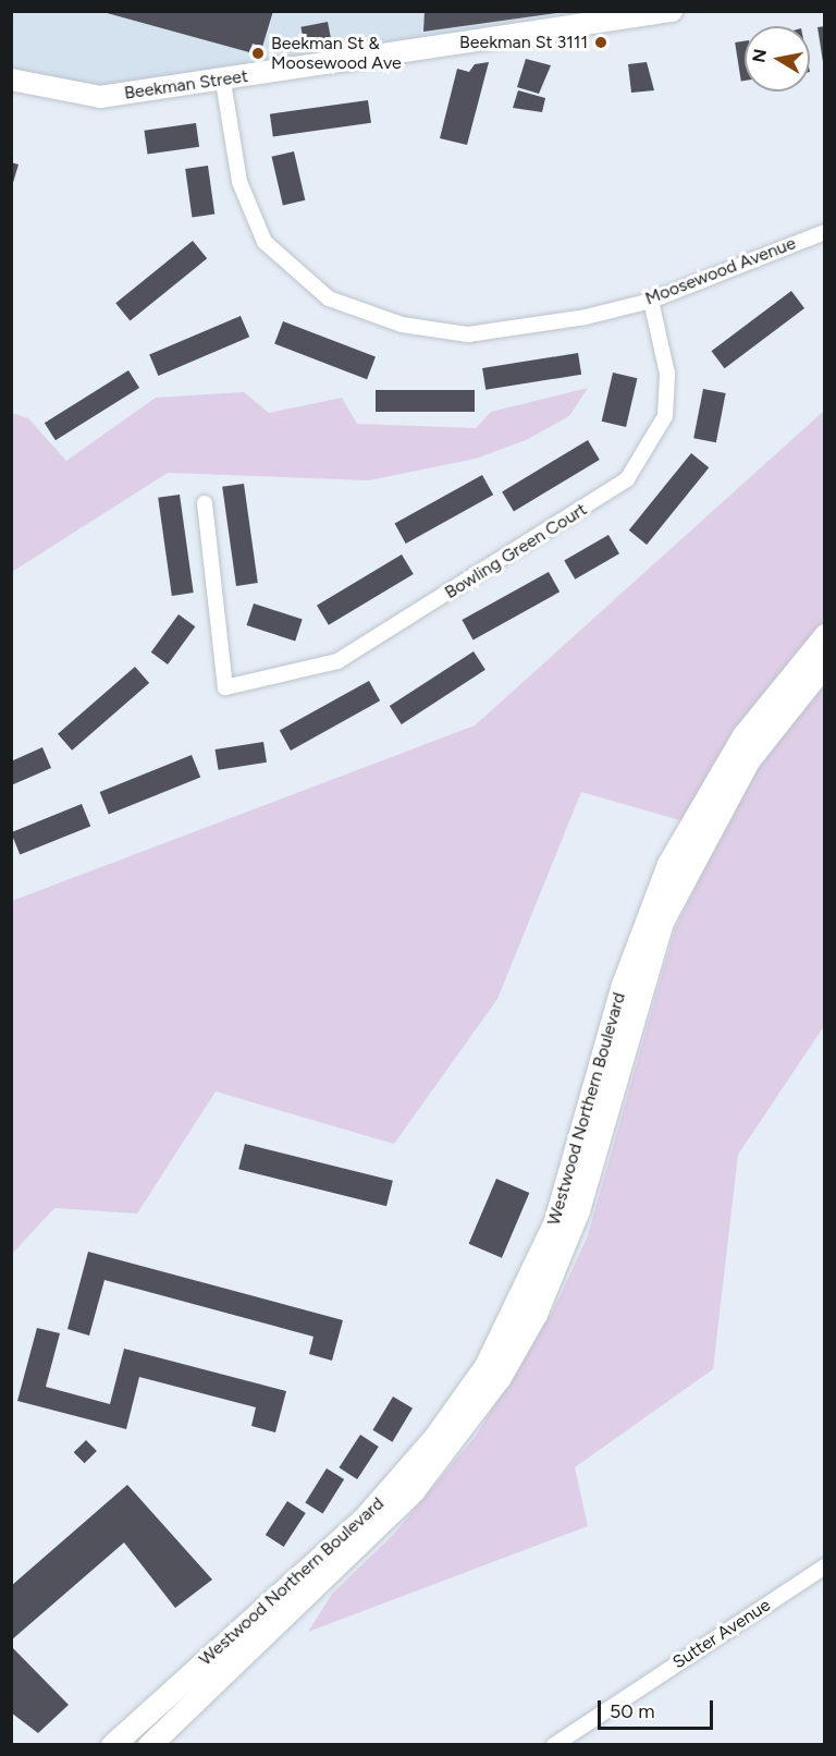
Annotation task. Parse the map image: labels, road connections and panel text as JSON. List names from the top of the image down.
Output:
{
  "streets": {
    "main road": ["Beekman Street", "Westwood Northern Boulevard"],
    "street": ["Moosewood Avenue", "Bowling Green Court", "Sutter Avenue"]
  },
  "crossings": [
    ["Beekman Street", "Moosewood Avenue"],
    ["Moosewood Avenue", "Bowling Green Court"]
  ],
  "places": ["Beekman St 3111", "Beekman St & Moosewood Ave"],
  "scale_bar": "50 m",
  "north": "left"
}
